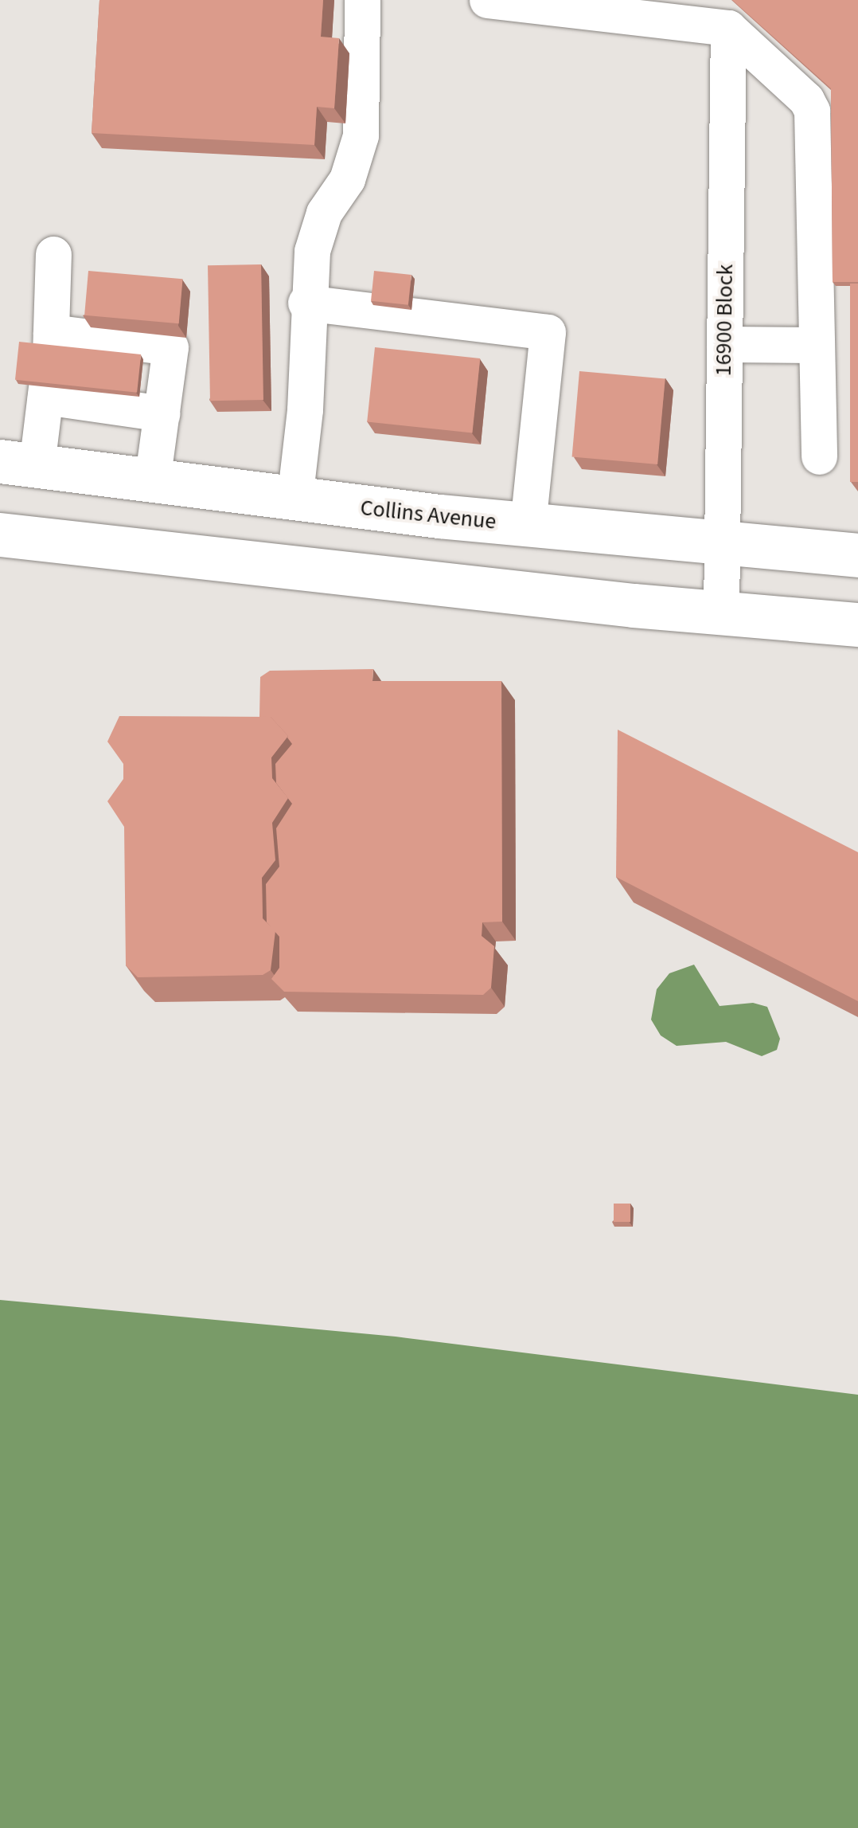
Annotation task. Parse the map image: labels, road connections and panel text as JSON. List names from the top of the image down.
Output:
{
  "streets": {
    "main road": ["Collins Avenue"],
    "lane": ["16900 Block"]
  },
  "crossings": [
    ["16900 Block", "Collins Avenue"]
  ]
}
